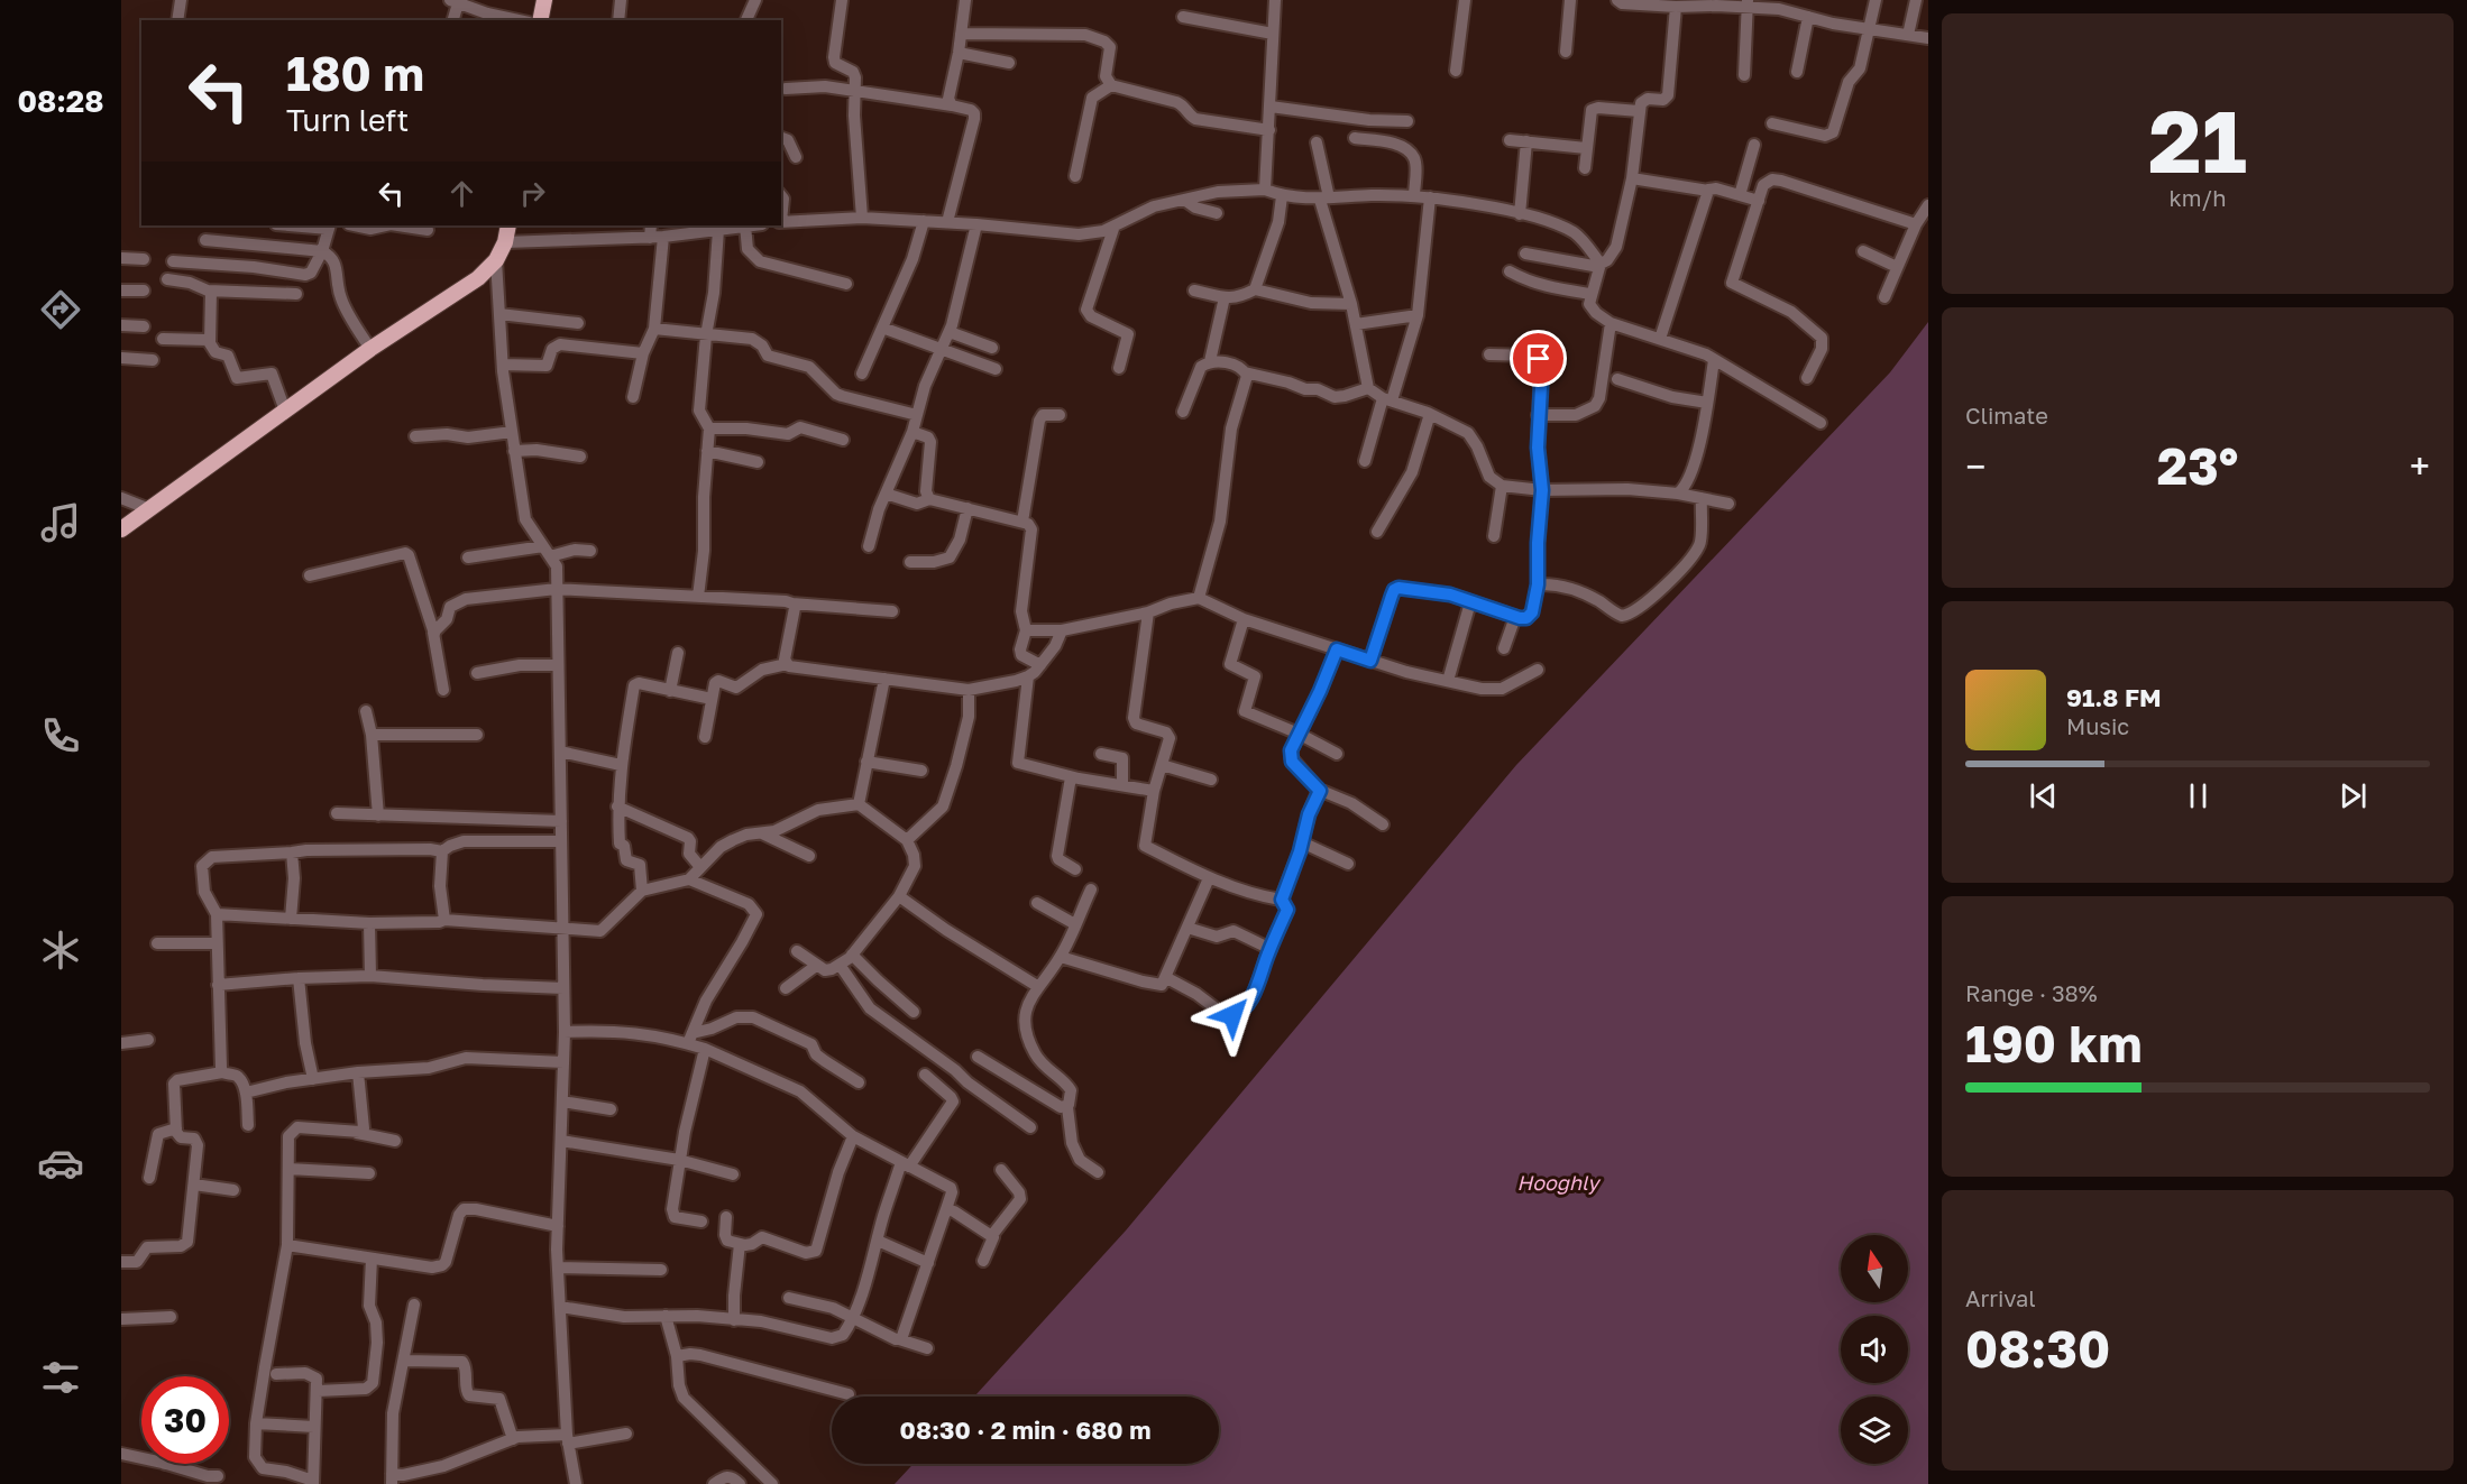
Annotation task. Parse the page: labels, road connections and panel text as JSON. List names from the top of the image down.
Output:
{
  "water": ["Hooghly"],
  "north": "top",
  "page": {
    "tabs": "08:28",
    "tile": [
      ["21", "km/h"],
      "Climate",
      ["Range · 38%", "190 km"],
      ["Arrival", "08:30"]
    ],
    "turn": ["180 m", "Turn left"],
    "heat": ["−", "23°", "+"],
    "song": ["91.8 FM", "Music"],
    "limit": "30",
    "trip": "08:30 · 2 min · 680 m"
  }
}
